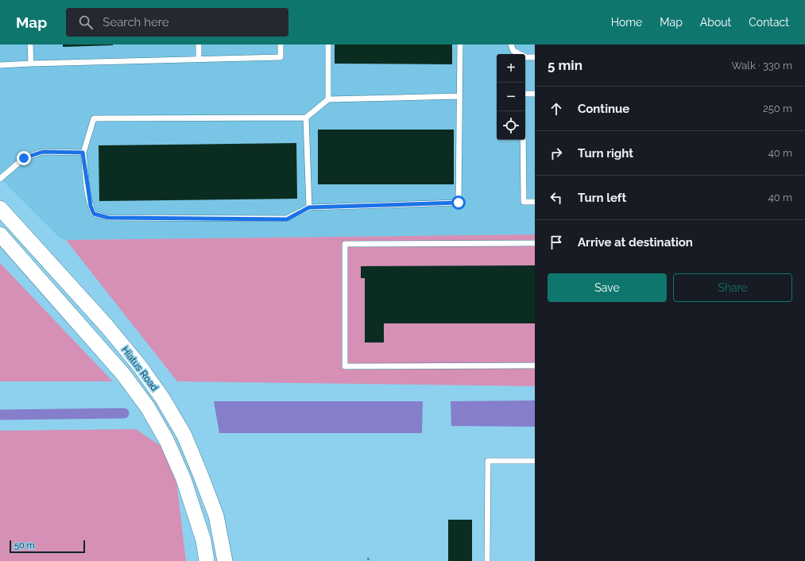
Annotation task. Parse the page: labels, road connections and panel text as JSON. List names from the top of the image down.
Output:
{
  "streets": {
    "main road": ["Hiatus Road"]
  },
  "scale_bar": "50 m",
  "page": {
    "header": "Map",
    "search": "Search here",
    "nav": [
      "Home",
      "Map",
      "About",
      "Contact"
    ],
    "heading": ["5 min", "Walk · 330 m"],
    "map_buttons": ["+", "−"],
    "list": [
      ["Continue", "250 m"],
      ["Turn right", "40 m"],
      ["Turn left", "40 m"],
      "Arrive at destination"
    ],
    "buttons": ["Save", "Share"],
    "scale": "50 m"
  }
}
